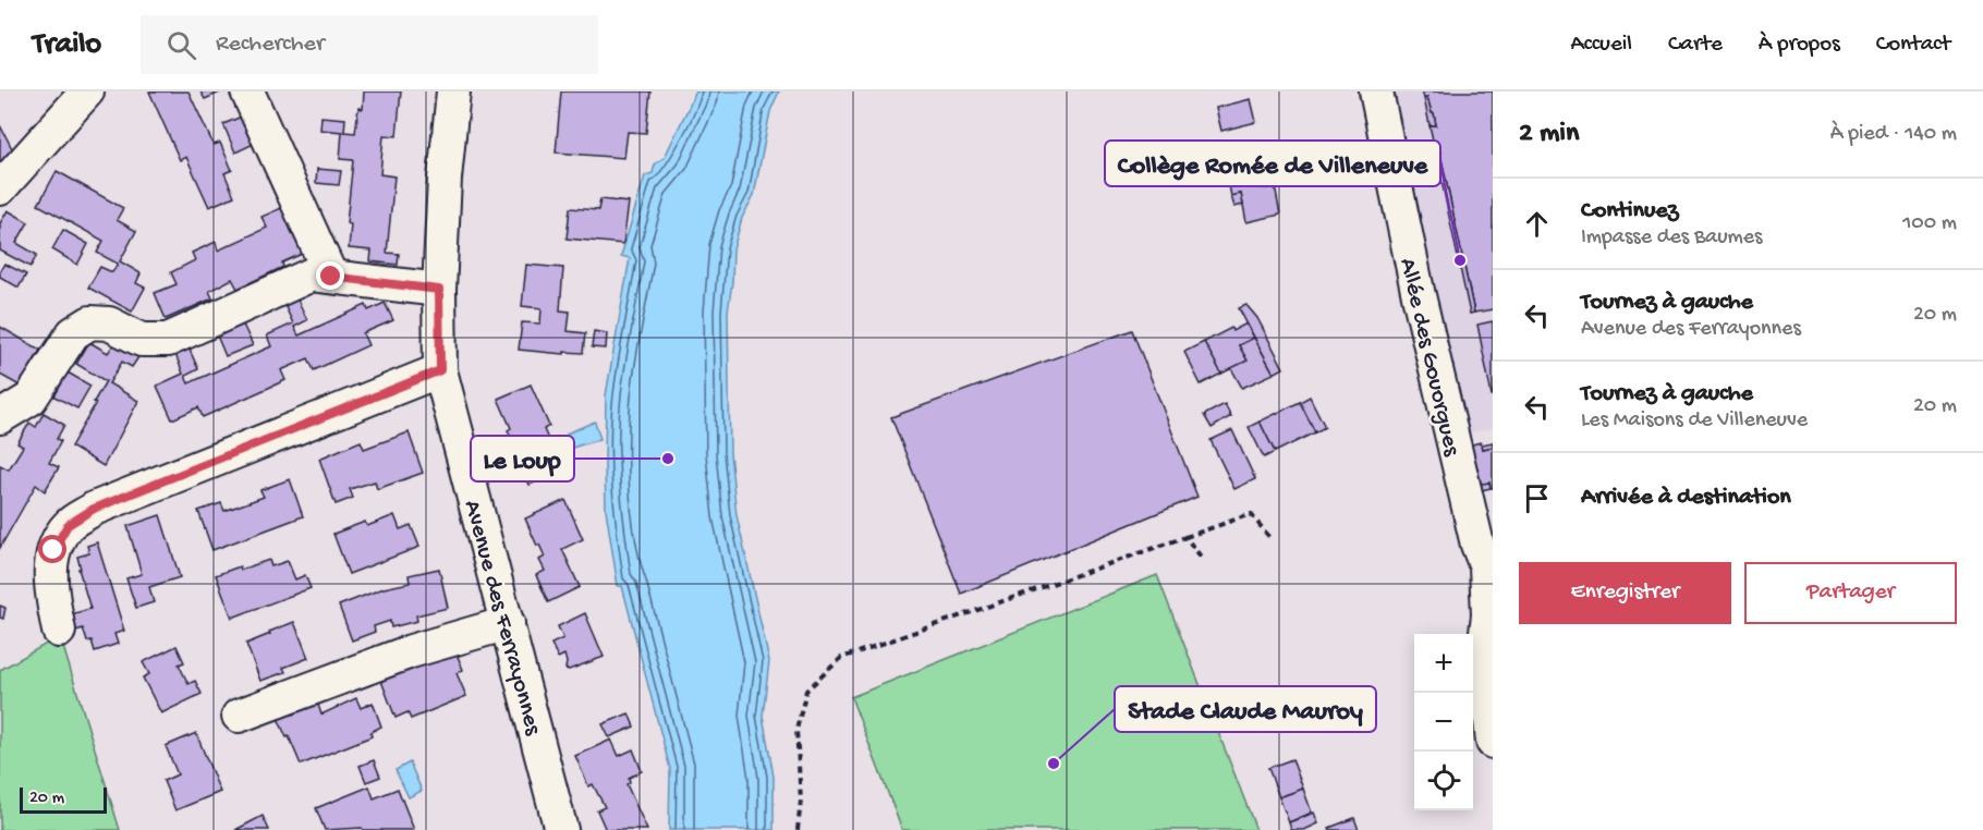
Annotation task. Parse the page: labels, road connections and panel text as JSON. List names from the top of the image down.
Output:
{
  "streets": {
    "street": ["Allée des Gouorgues", "Avenue des Ferrayonnes"]
  },
  "places": ["Collège Romée de Villeneuve", "Le Loup", "Stade Claude Mauroy"],
  "scale_bar": "20 m",
  "page": {
    "header": "Trailo",
    "search": "Rechercher",
    "nav": [
      "Accueil",
      "Carte",
      "À propos",
      "Contact"
    ],
    "heading": ["2 min", "À pied · 140 m"],
    "list": [
      ["Continuez", "Impasse des Baumes", "100 m"],
      ["Tournez à gauche", "Avenue des Ferrayonnes", "20 m"],
      ["Tournez à gauche", "Les Maisons de Villeneuve", "20 m"],
      "Arrivée à destination"
    ],
    "buttons": ["Enregistrer", "Partager"],
    "map_buttons": ["+", "−"],
    "scale": "20 m"
  }
}
